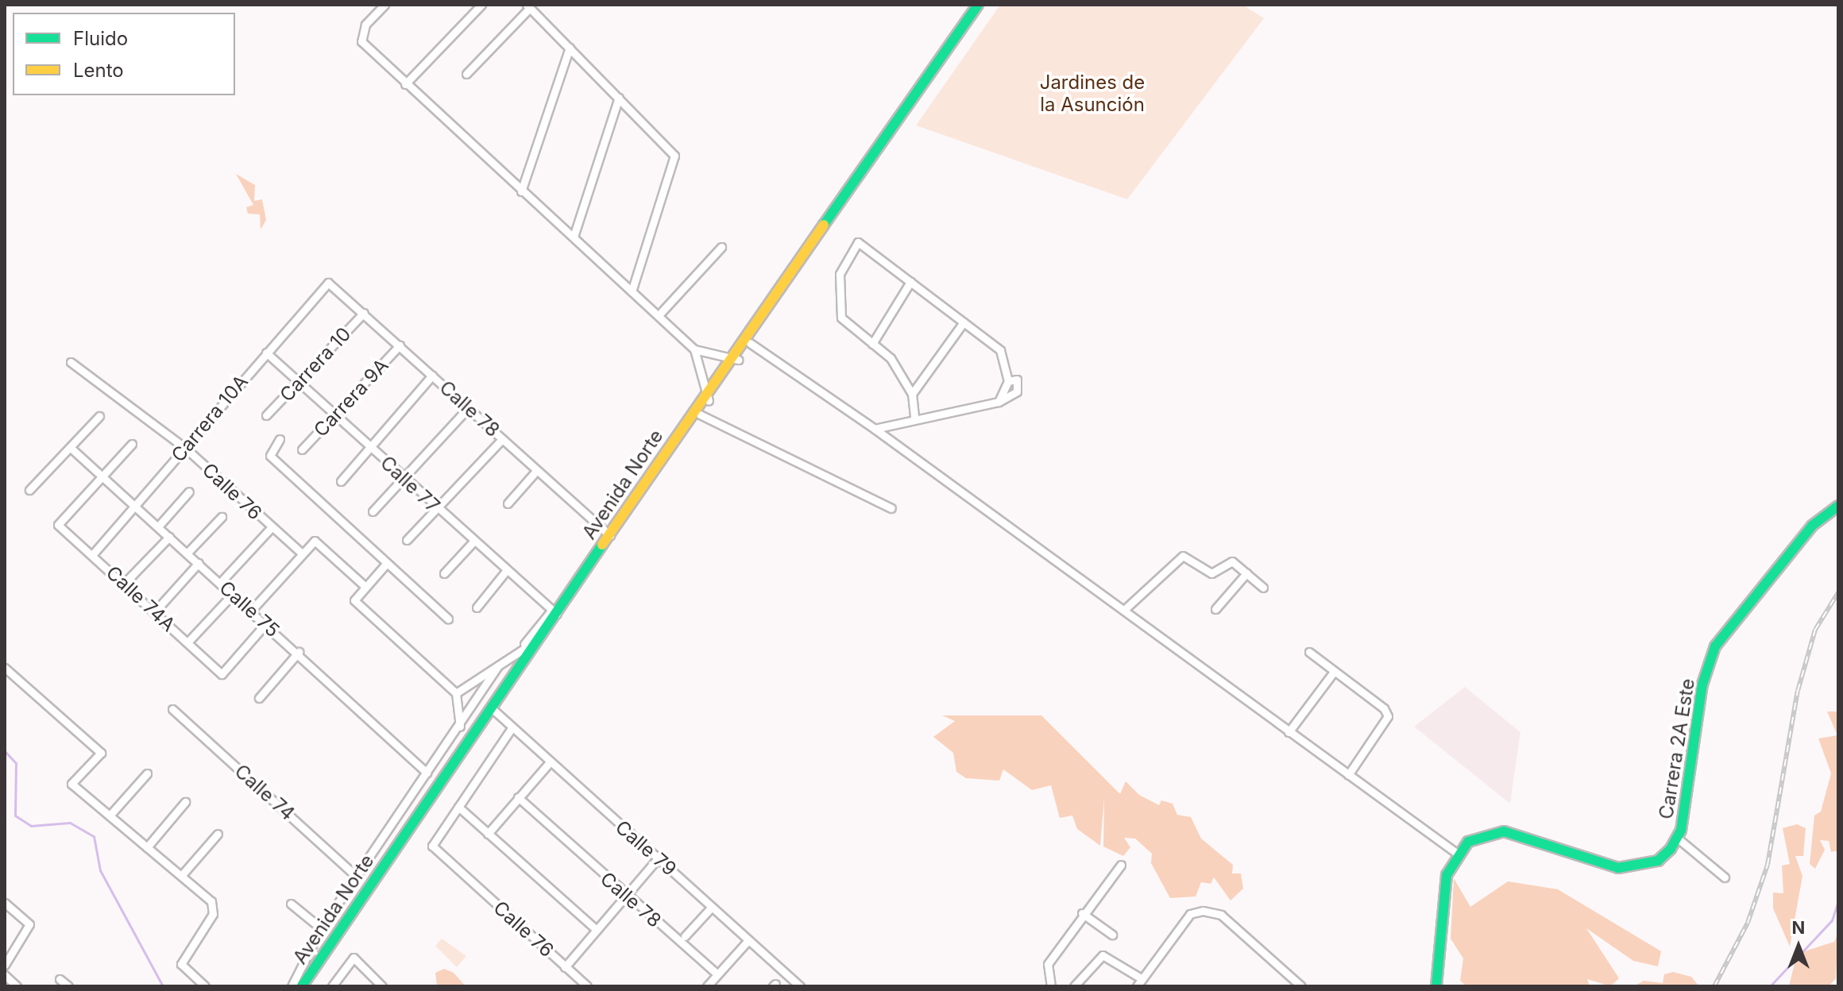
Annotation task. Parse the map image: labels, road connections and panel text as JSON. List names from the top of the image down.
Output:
{
  "streets": {
    "main road": ["Avenida Norte", "Carrera 2A Este"],
    "street": [
      "Carrera 10",
      "Carrera 9A",
      "Calle 78",
      "Carrera 10A",
      "Calle 77",
      "Calle 76",
      "Calle 74A",
      "Calle 75",
      "Calle 74",
      "Calle 79"
    ]
  },
  "crossings": [
    ["Carrera 10", "Calle 78"],
    ["Carrera 10", "Calle 77"],
    ["Carrera 9A", "Calle 78"],
    ["Carrera 9A", "Calle 77"],
    ["Calle 78", "Carrera 10A"],
    ["Calle 78", "Avenida Norte"],
    ["Carrera 10A", "Calle 77"],
    ["Carrera 10A", "Calle 76"],
    ["Carrera 10A", "Calle 74A"],
    ["Carrera 10A", "Calle 75"],
    ["Calle 77", "Avenida Norte"],
    ["Avenida Norte", "Calle 79"],
    ["Calle 74A", "Calle 75"]
  ],
  "parks": ["Jardines de la Asunción"],
  "legend": ["Fluido", "Lento"],
  "north": "top"
}
